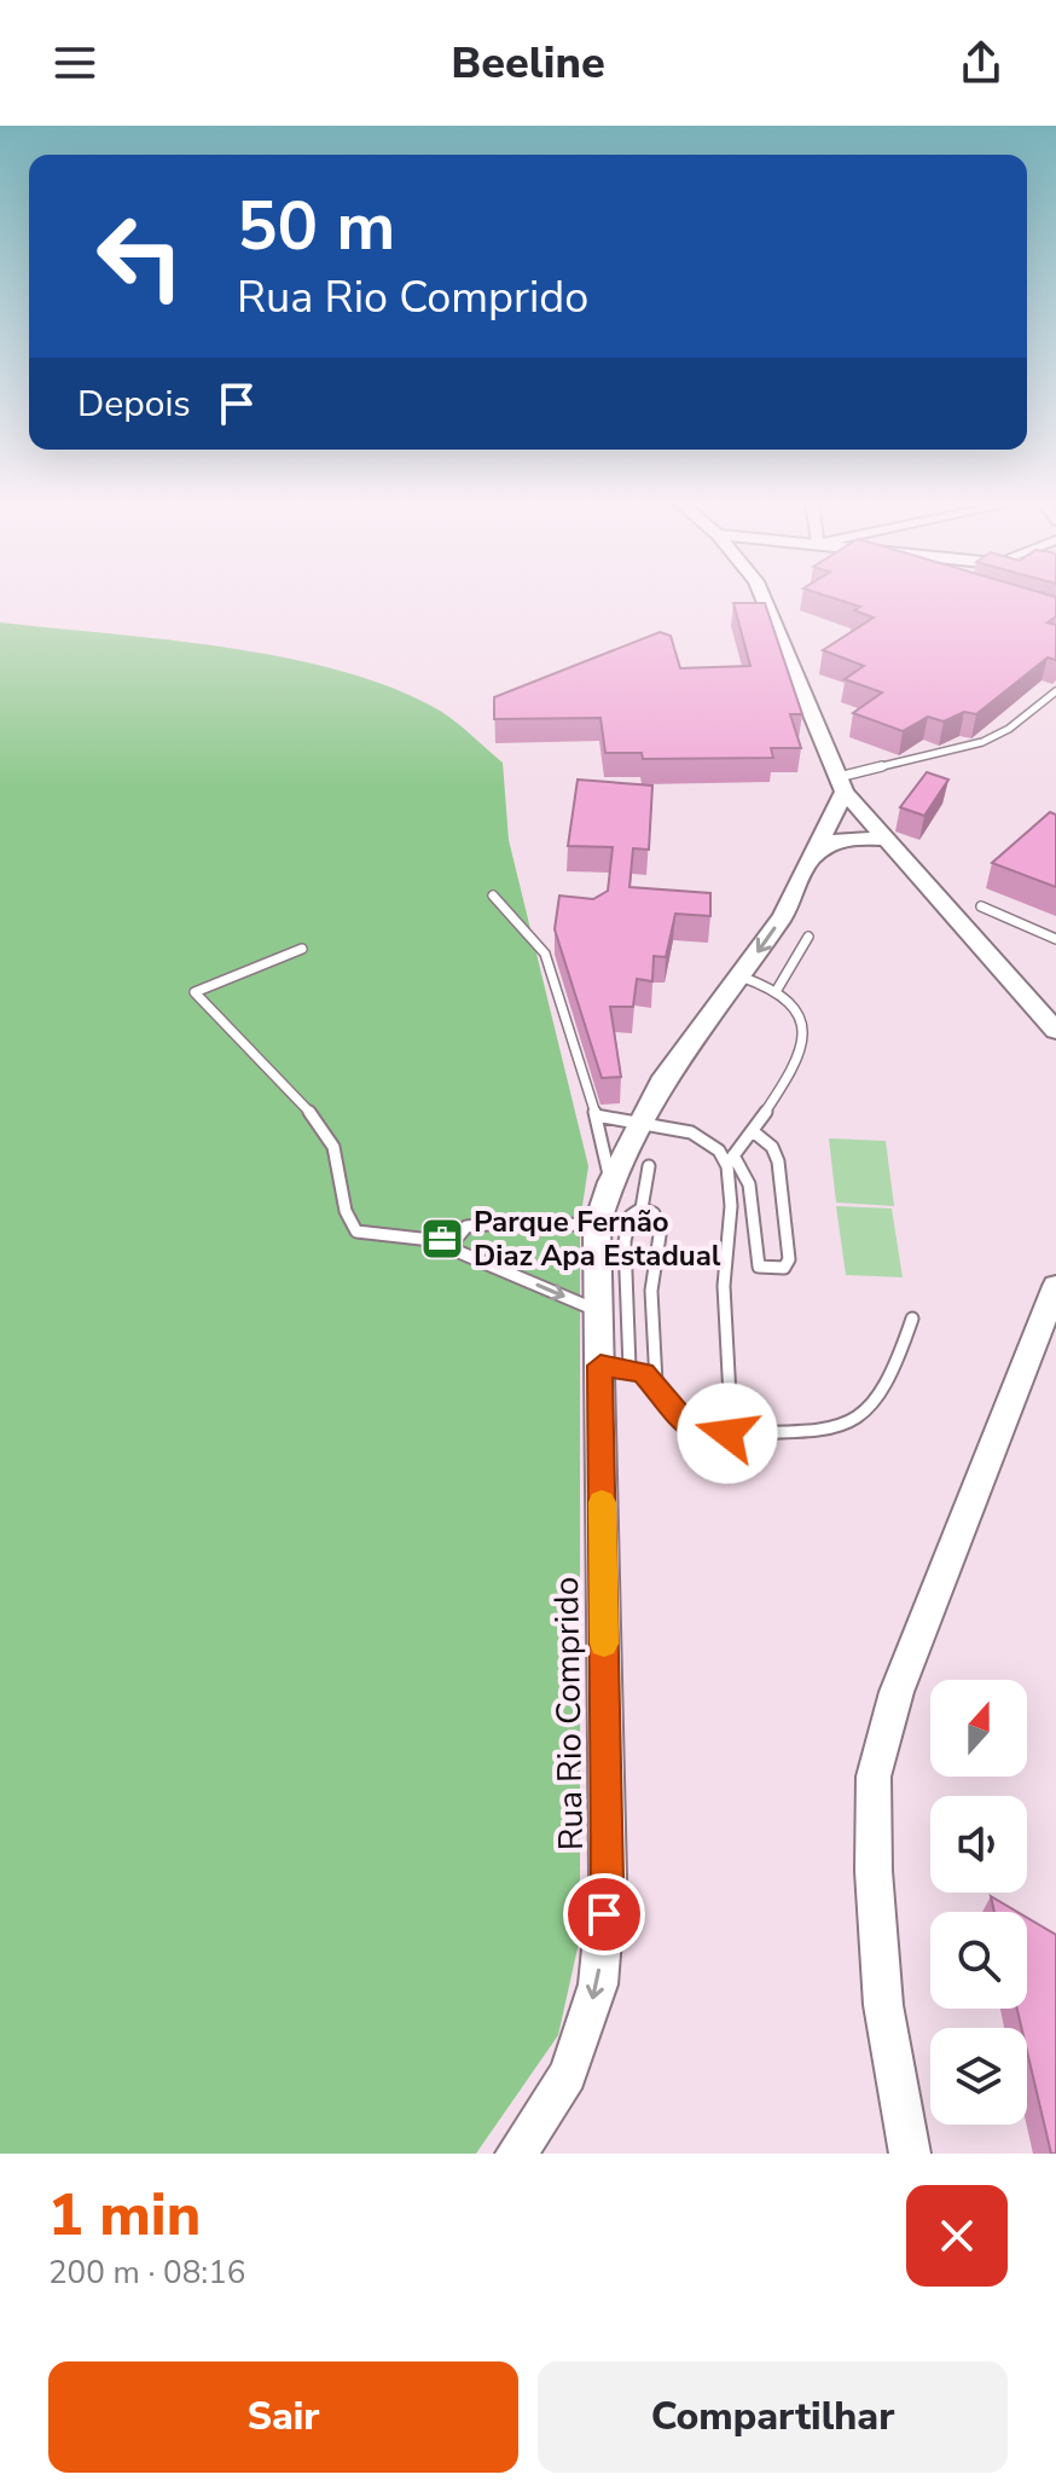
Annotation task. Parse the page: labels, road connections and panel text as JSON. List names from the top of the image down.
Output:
{
  "streets": {
    "street": ["Rua Rio Comprido"]
  },
  "one_way": ["Rua Rio Comprido"],
  "places": {
    "office": ["Parque Fernão Diaz Apa Estadual"]
  },
  "north": "top",
  "page": {
    "header": "Beeline",
    "turn": ["50 m", "Rua Rio Comprido"],
    "then": "Depois",
    "heading": ["1 min", "200 m · 08:16"],
    "buttons": ["Sair", "Compartilhar"]
  }
}
